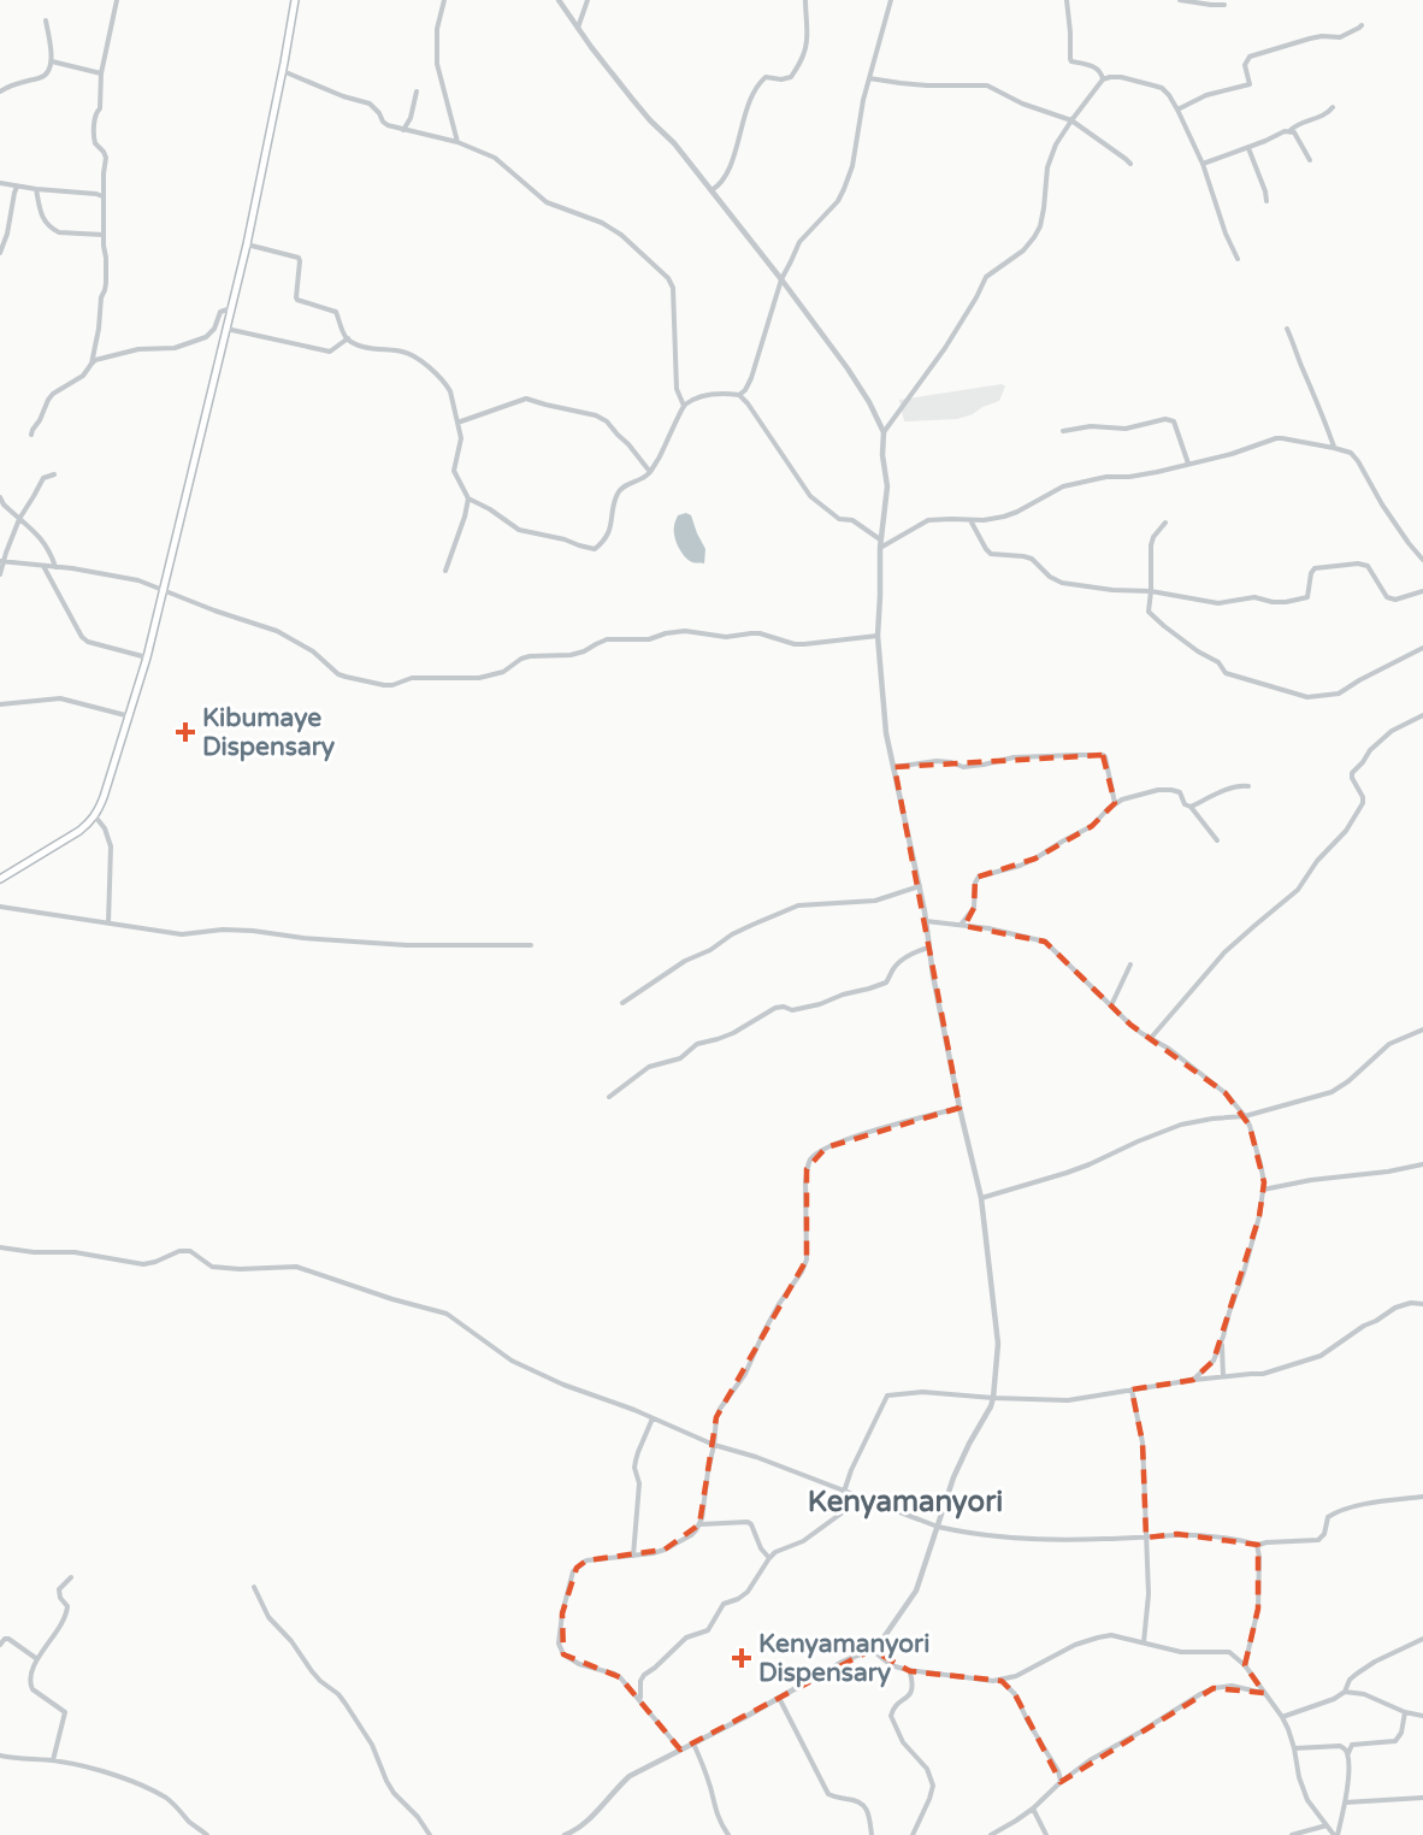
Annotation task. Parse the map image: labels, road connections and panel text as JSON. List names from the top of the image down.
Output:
{
  "districts": ["Kenyamanyori"],
  "places": {
    "health": ["Kibumaye Dispensary", "Kenyamanyori Dispensary"]
  }
}
